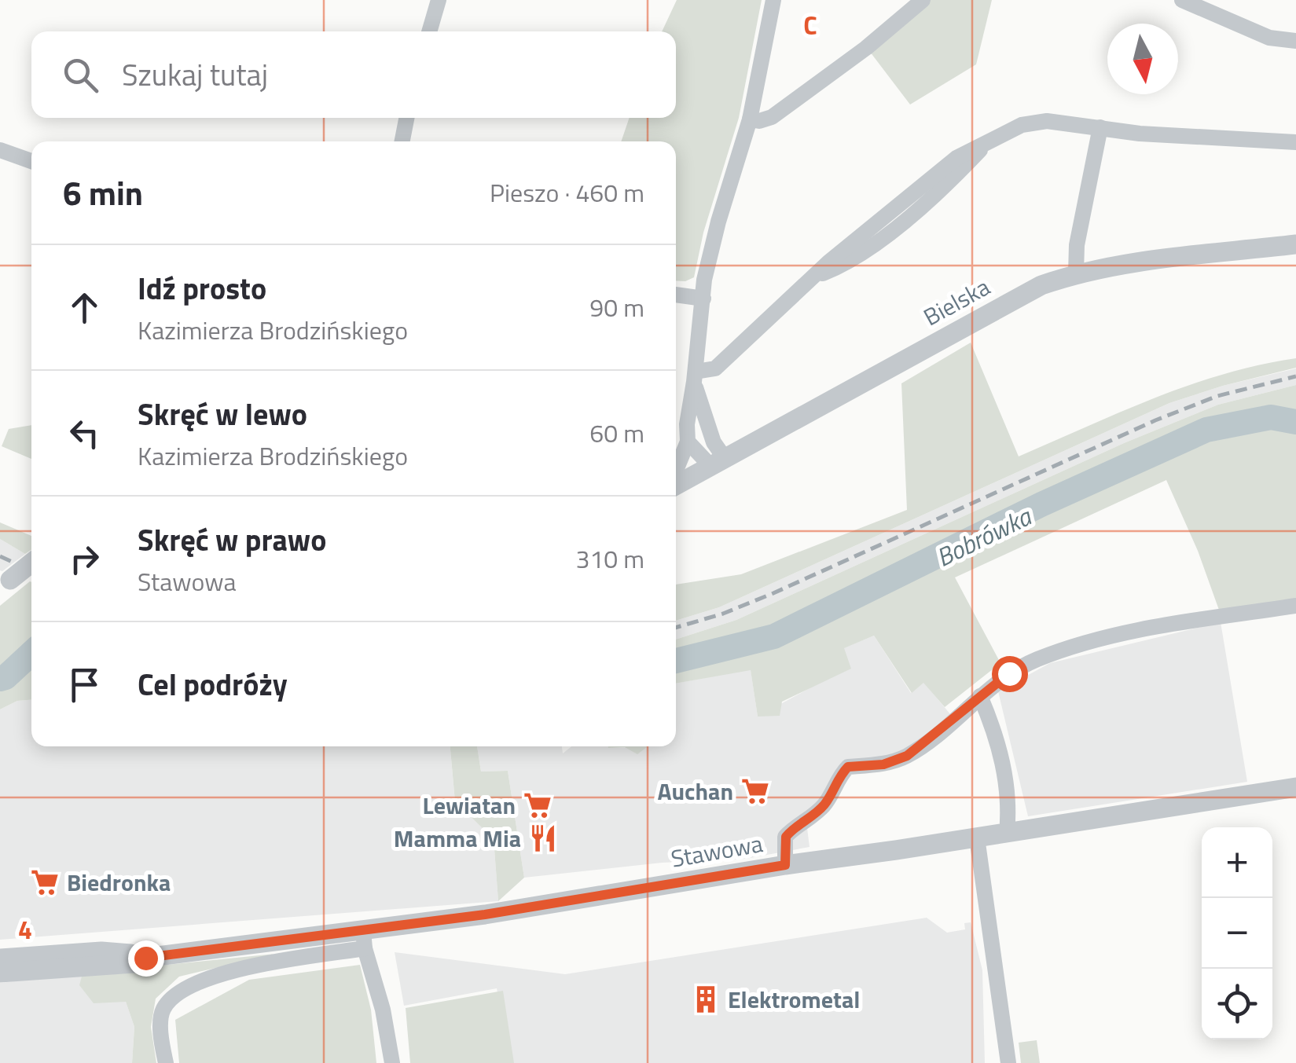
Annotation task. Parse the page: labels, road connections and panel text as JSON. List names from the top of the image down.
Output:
{
  "streets": {
    "street": ["Bielska", "Stawowa"]
  },
  "water": ["Bobrówka"],
  "places": {
    "supermarket": ["Auchan", "Lewiatan", "Biedronka"],
    "restaurant": ["Mamma Mia"],
    "building": ["Elektrometal"]
  },
  "north": "bottom",
  "page": {
    "search": "Szukaj tutaj",
    "heading": ["6 min", "Pieszo · 460 m"],
    "list": [
      ["Idź prosto", "Kazimierza Brodzińskiego", "90 m"],
      ["Skręć w lewo", "Kazimierza Brodzińskiego", "60 m"],
      ["Skręć w prawo", "Stawowa", "310 m"],
      "Cel podróży"
    ],
    "map_buttons": ["+", "−"]
  },
  "grid": {
    "columns": ["C"],
    "rows": ["4"]
  }
}
